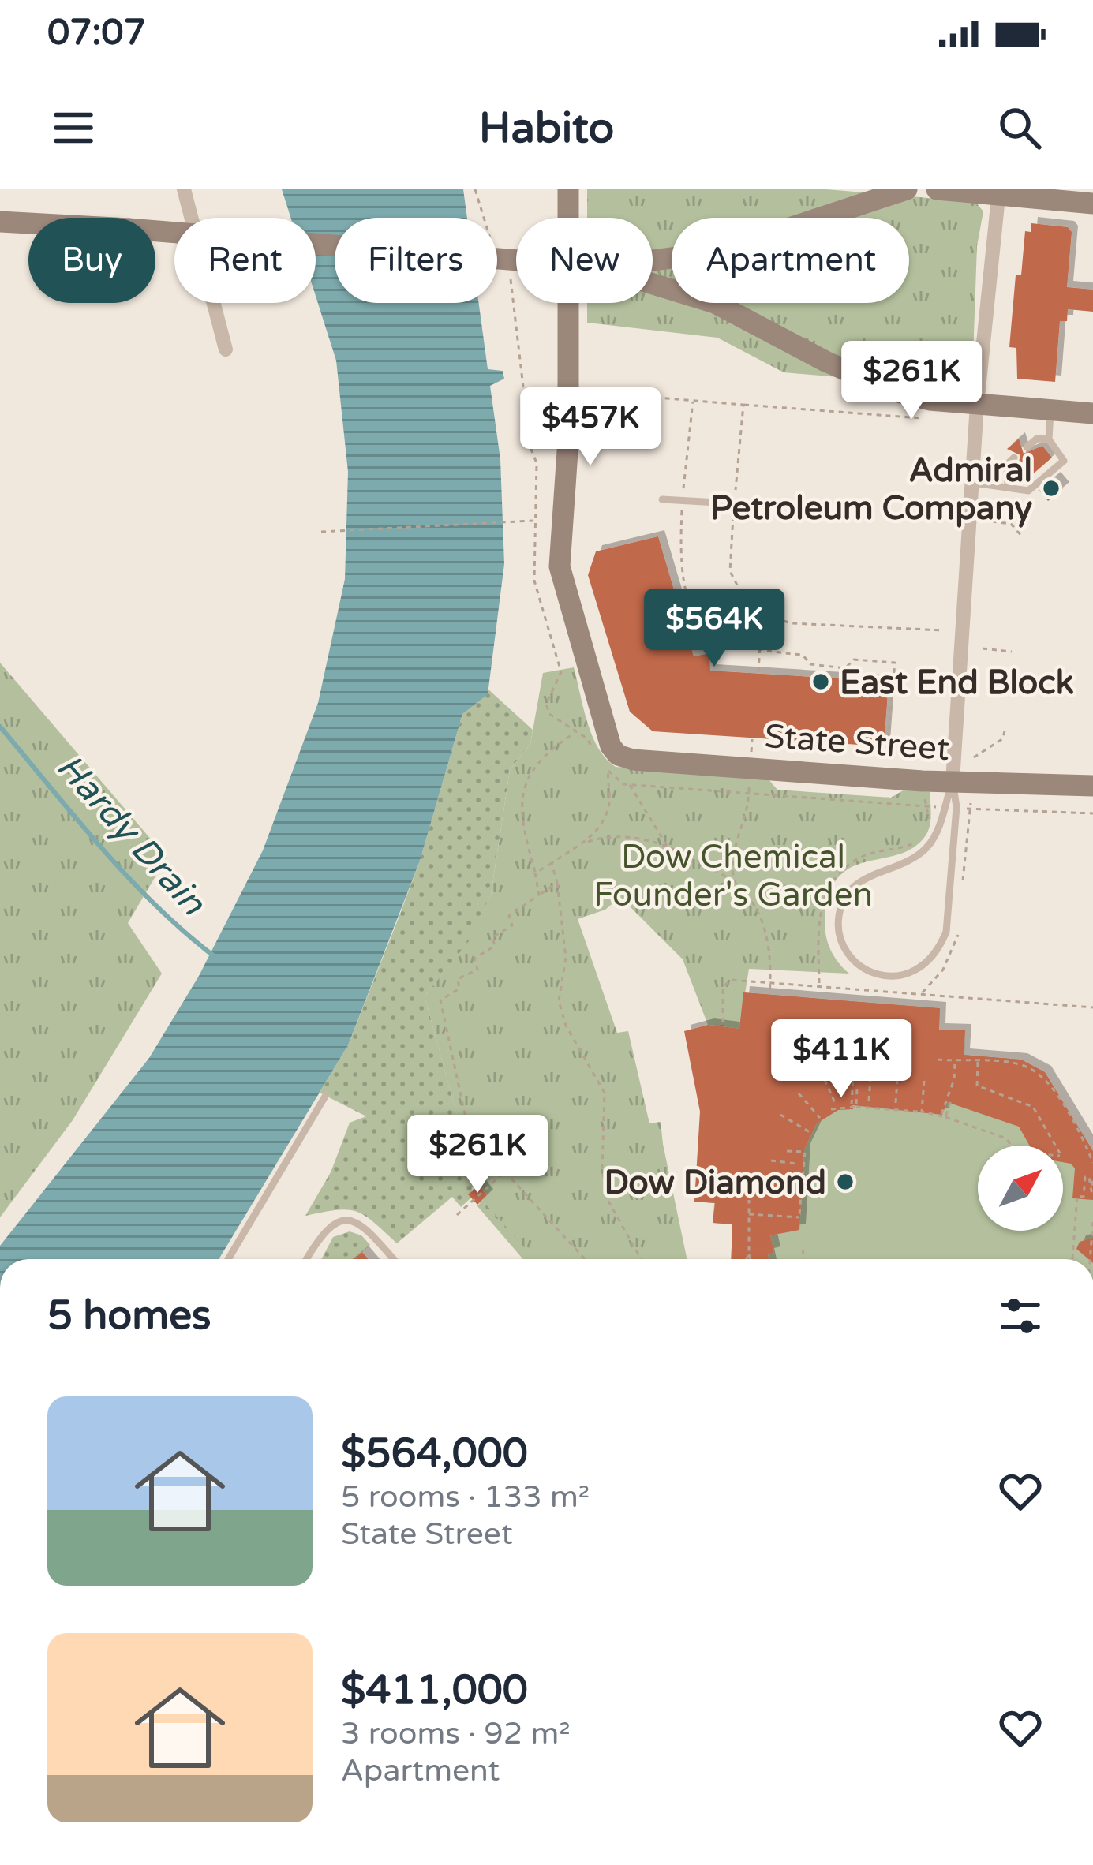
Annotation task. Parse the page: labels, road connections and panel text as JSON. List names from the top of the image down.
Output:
{
  "streets": {
    "main road": ["State Street"]
  },
  "water": ["Hardy Drain"],
  "parks": ["Dow Chemical Founder's Garden"],
  "places": ["Admiral Petroleum Company", "East End Block", "Dow Diamond"],
  "north": "top right",
  "page": {
    "status": "07:07",
    "header": "Habito",
    "chip": [
      "Buy",
      "Rent",
      "Filters",
      "New",
      "Apartment"
    ],
    "price": [
      "$261K",
      "$457K",
      "$564K",
      "$411K",
      "$261K"
    ],
    "heading": "5 homes",
    "list": [
      {
        "name": "$564,000",
        "note": "5 rooms · 133 m² · State Street"
      },
      {
        "name": "$411,000",
        "note": "3 rooms · 92 m² · Apartment"
      }
    ]
  }
}
